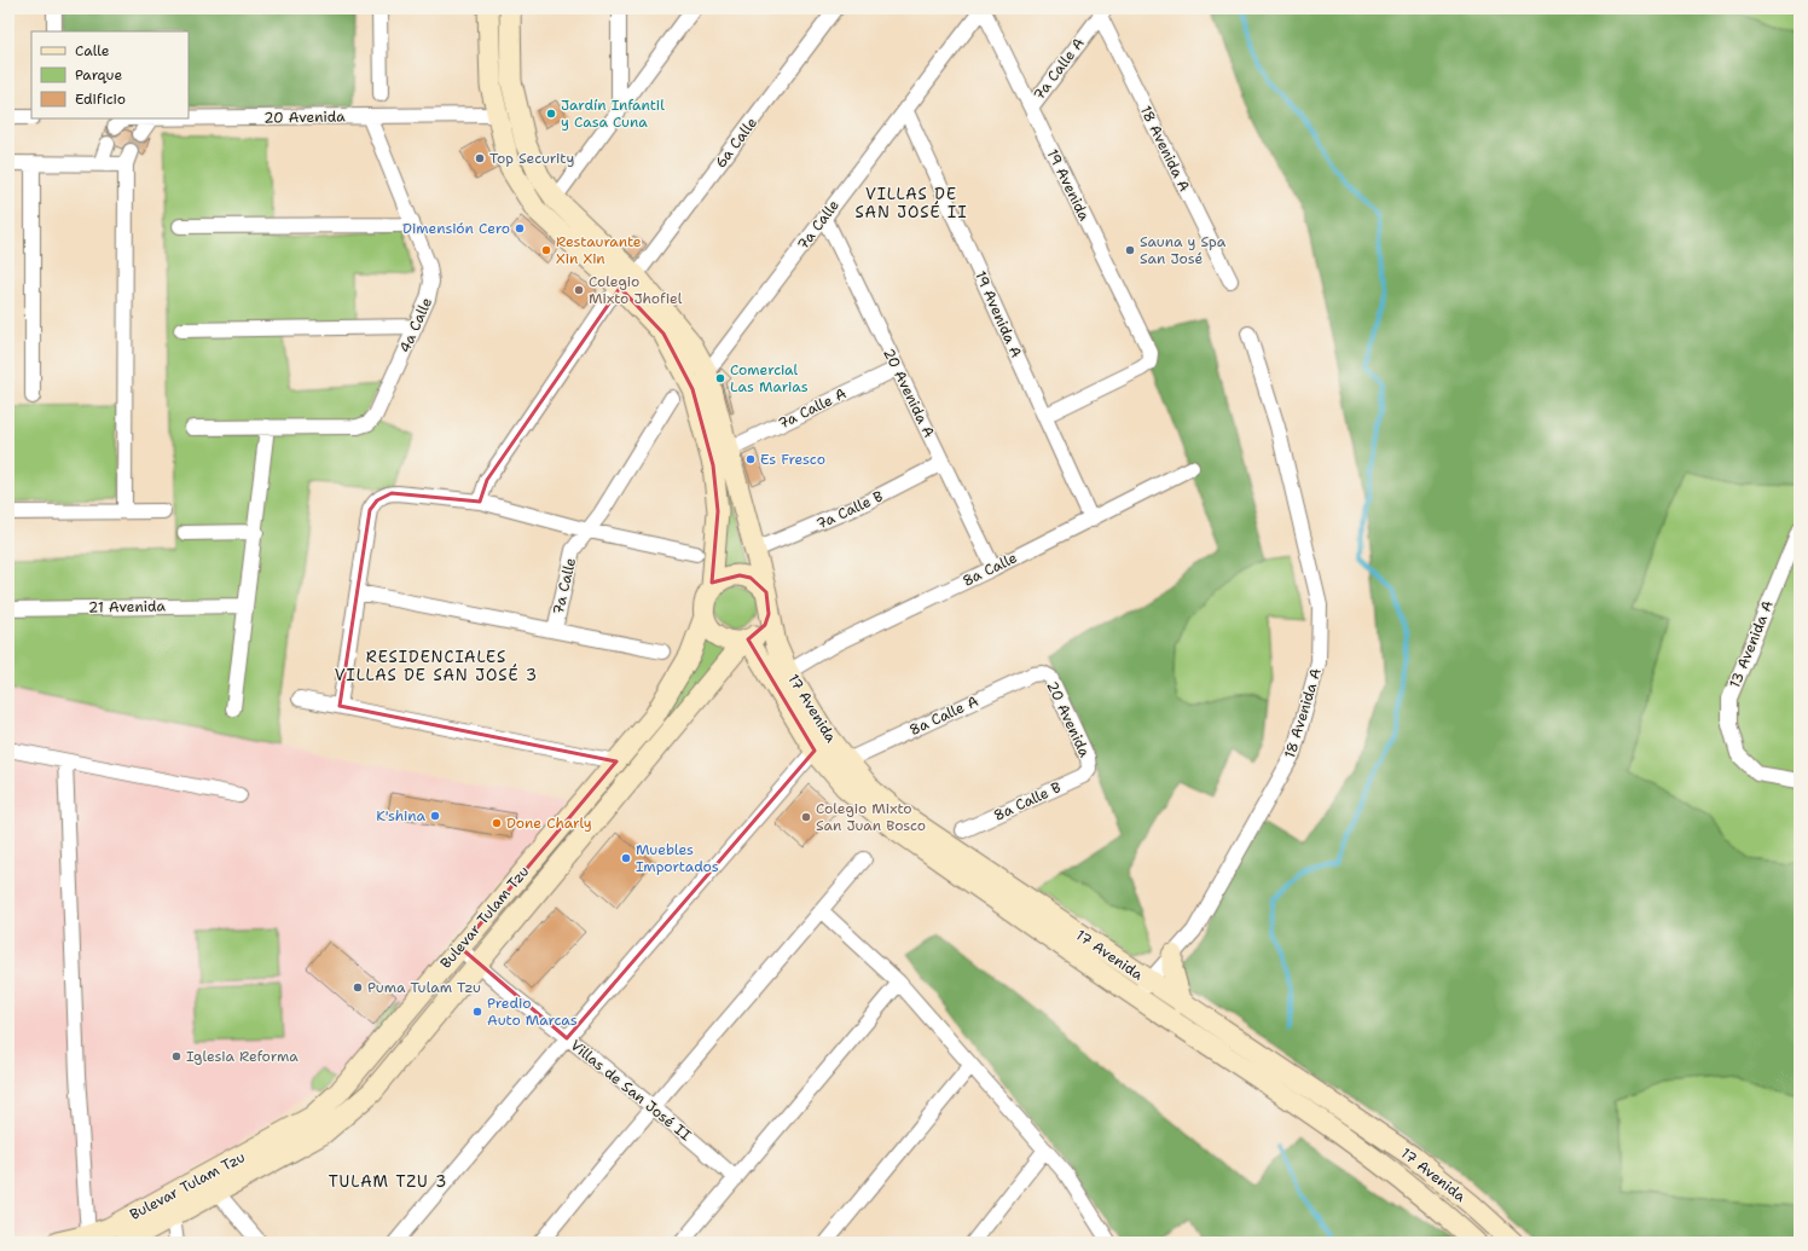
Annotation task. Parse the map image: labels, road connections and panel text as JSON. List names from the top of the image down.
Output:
{
  "streets": {
    "main road": ["17 Avenida", "Bulevar Tulam Tzu"],
    "street": [
      "7a Calle A",
      "20 Avenida",
      "6a Calle",
      "18 Avenida A",
      "19 Avenida",
      "7a Calle",
      "19 Avenida A",
      "4a Calle",
      "20 Avenida A",
      "7a Calle B",
      "8a Calle",
      "21 Avenida",
      "13 Avenida A",
      "8a Calle A",
      "8a Calle B",
      "Villas de San José II"
    ]
  },
  "crossings": [
    ["7a Calle A", "18 Avenida A"],
    ["7a Calle A", "19 Avenida"],
    ["7a Calle A", "20 Avenida A"],
    ["20 Avenida", "4a Calle"],
    ["20 Avenida", "8a Calle A"],
    ["20 Avenida", "8a Calle B"],
    ["18 Avenida A", "17 Avenida"],
    ["19 Avenida", "7a Calle"],
    ["19 Avenida", "19 Avenida A"],
    ["7a Calle", "19 Avenida A"],
    ["7a Calle", "20 Avenida A"],
    ["19 Avenida A", "8a Calle"],
    ["20 Avenida A", "7a Calle B"],
    ["20 Avenida A", "8a Calle"],
    ["8a Calle", "17 Avenida"],
    ["17 Avenida", "8a Calle A"],
    ["17 Avenida", "Bulevar Tulam Tzu"],
    ["Bulevar Tulam Tzu", "Villas de San José II"]
  ],
  "districts": ["VILLAS DE SAN JOSÉ II", "RESIDENCIALES VILLAS DE SAN JOSÉ 3", "TULAM TZU 3"],
  "places": [
    "Jardín Infantil y Casa Cuna",
    "Top Security",
    "Dimensión Cero",
    "Restaurante Xin Xin",
    "Sauna y Spa San José",
    "Colegio Mixto Jhofiel",
    "Comercial Las Marias",
    "Es Fresco",
    "K'shina",
    "Colegio Mixto San Juan Bosco",
    "Done Charly",
    "Muebles Importados",
    "Puma Tulam Tzu",
    "Predio Auto Marcas",
    "Iglesia Reforma"
  ],
  "legend": ["Calle", "Parque", "Edificio"]
}
